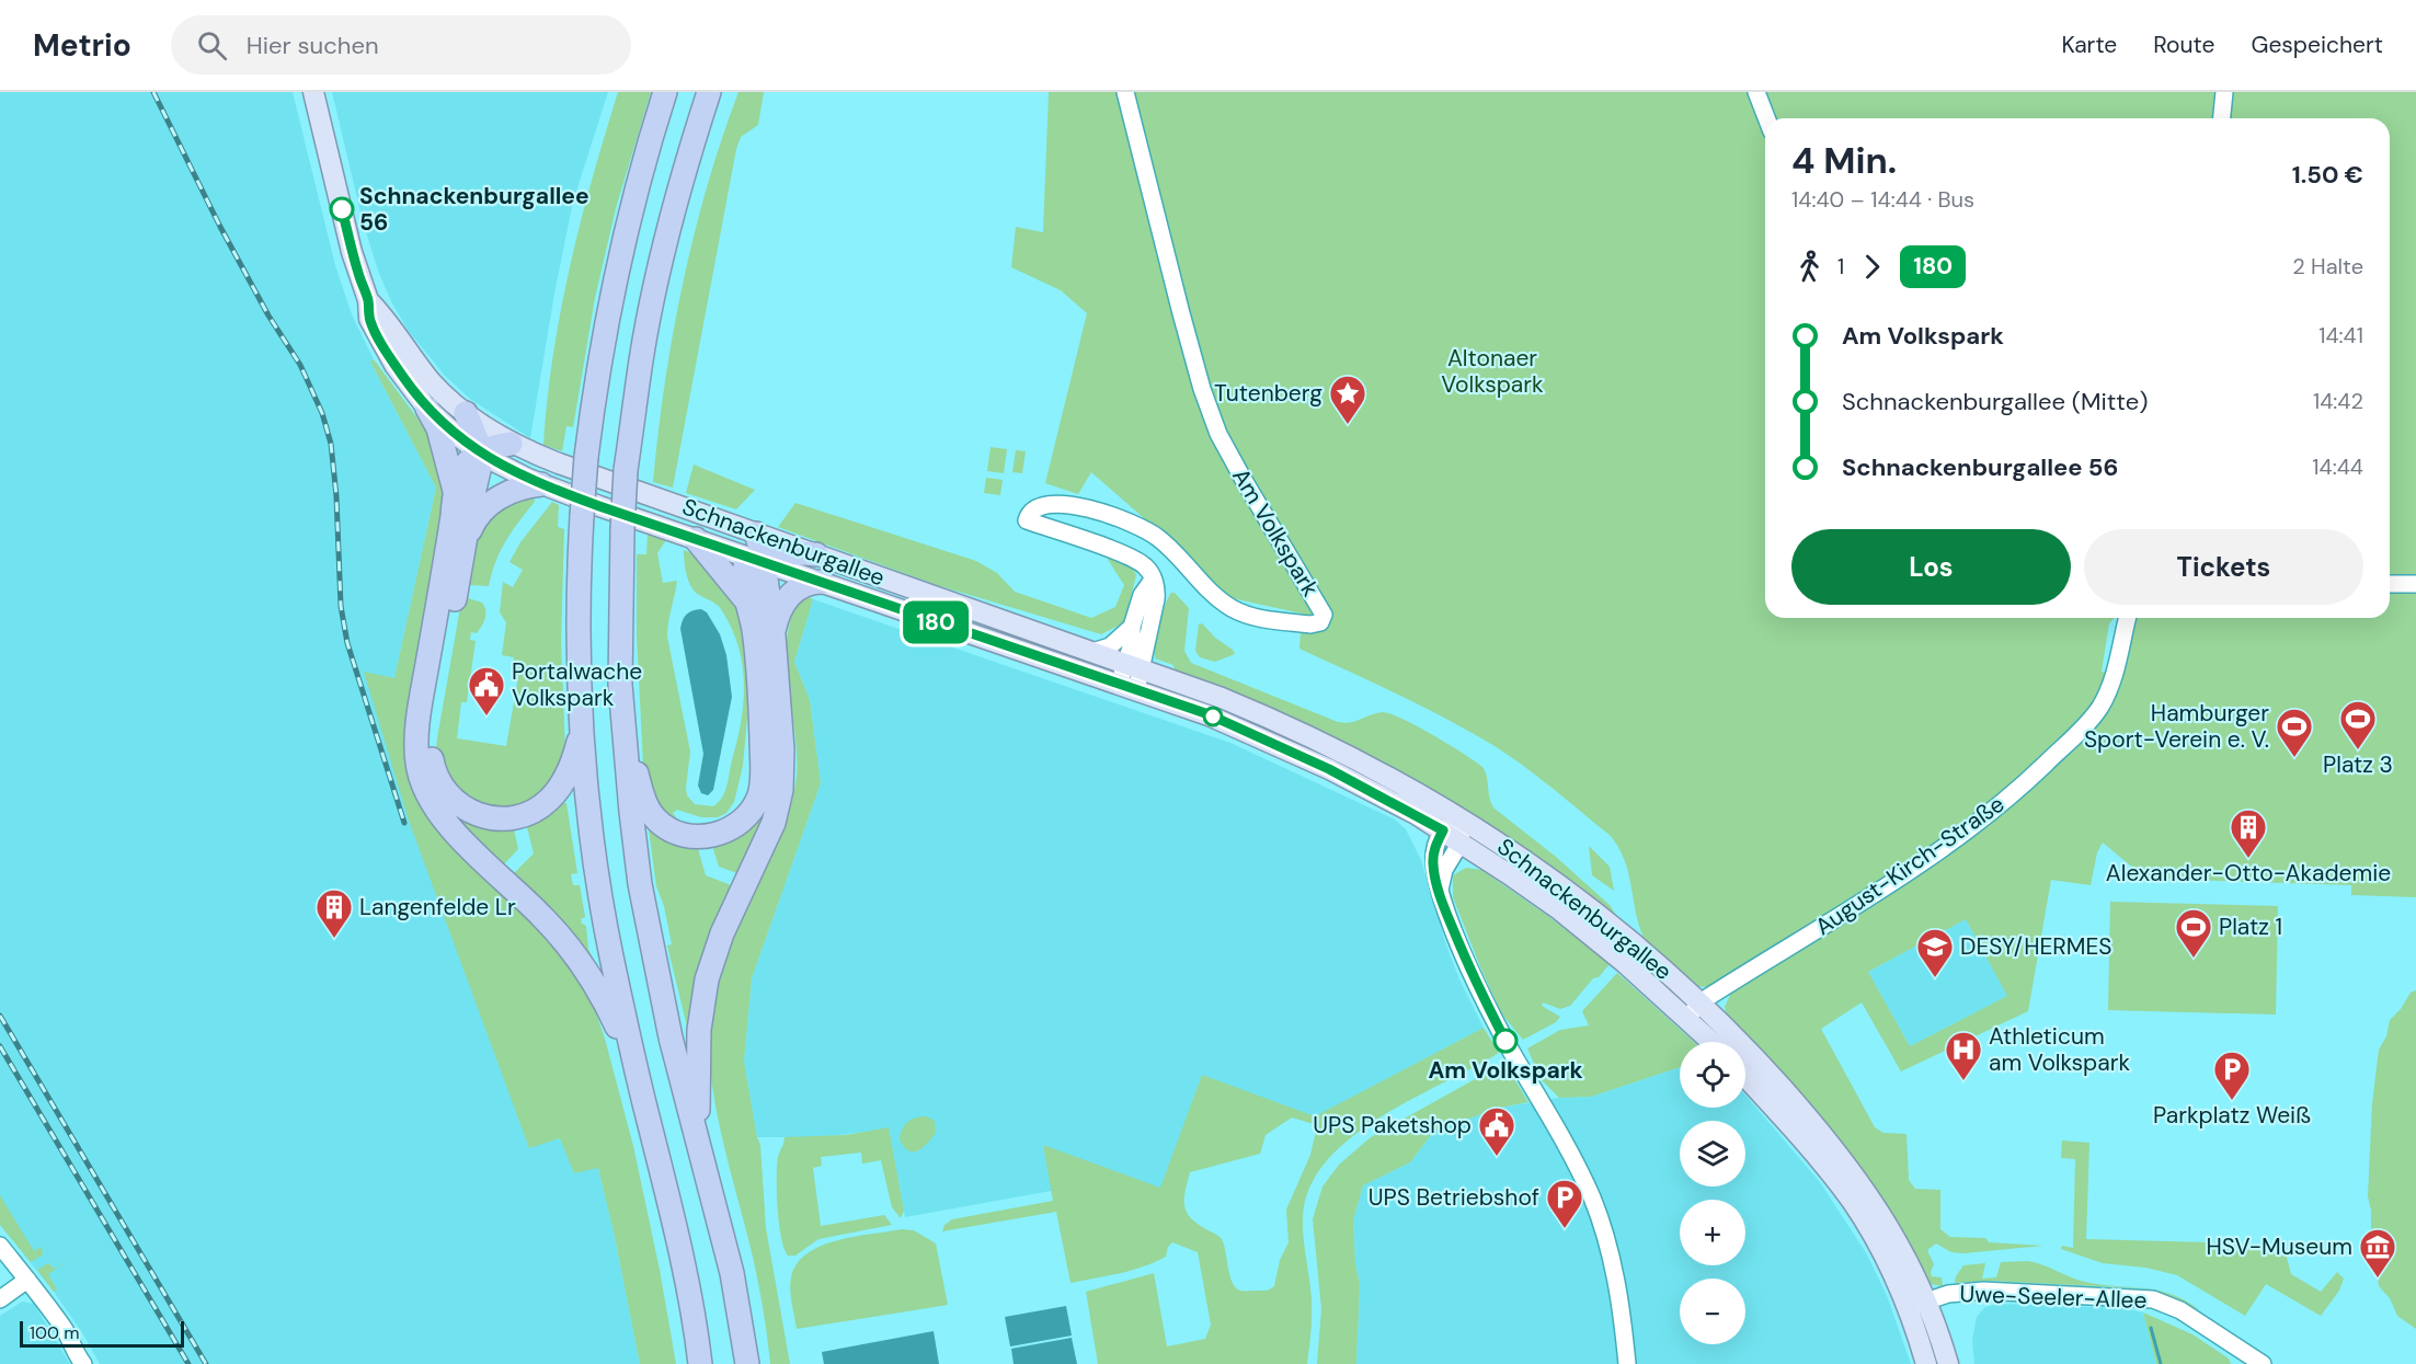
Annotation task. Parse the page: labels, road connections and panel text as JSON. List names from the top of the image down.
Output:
{
  "streets": {
    "main road": ["Schnackenburgallee"],
    "street": ["Am Volkspark", "August-Kirch-Straße", "Uwe-Seeler-Allee"]
  },
  "crossings": [
    ["Schnackenburgallee", "August-Kirch-Straße"],
    ["Schnackenburgallee", "Uwe-Seeler-Allee"]
  ],
  "parks": ["Altonaer Volkspark"],
  "places": {
    "other": ["Schnackenburgallee 56", "Am Volkspark"],
    "place": ["Tutenberg"],
    "public building": ["Portalwache Volkspark", "UPS Paketshop"],
    "sports": ["Platz 3", "Hamburger Sport-Verein e. V.", "Platz 1"],
    "building": ["Alexander-Otto-Akademie", "Langenfelde Lr"],
    "school or university": ["DESY/HERMES"],
    "hospital": ["Athleticum am Volkspark"],
    "parking": ["Parkplatz Weiß", "UPS Betriebshof"],
    "museum": ["HSV-Museum"]
  },
  "lines": ["bus line 180"],
  "scale_bar": "100 m",
  "page": {
    "header": "Metrio",
    "search": "Hier suchen",
    "nav": ["Karte", "Route", "Gespeichert"],
    "on_map": "180",
    "heading": ["4 Min.", "14:40 – 14:44 · Bus", "1.50 €"],
    "legs": ["1", "180", "2 Halte"],
    "list": [
      {
        "name": "Am Volkspark",
        "value": "14:41"
      },
      {
        "name": "Schnackenburgallee (Mitte)",
        "value": "14:42"
      },
      {
        "name": "Schnackenburgallee 56",
        "value": "14:44"
      }
    ],
    "buttons": ["Los", "Tickets"],
    "map_buttons": ["+", "−"],
    "scale": "100 m"
  }
}
